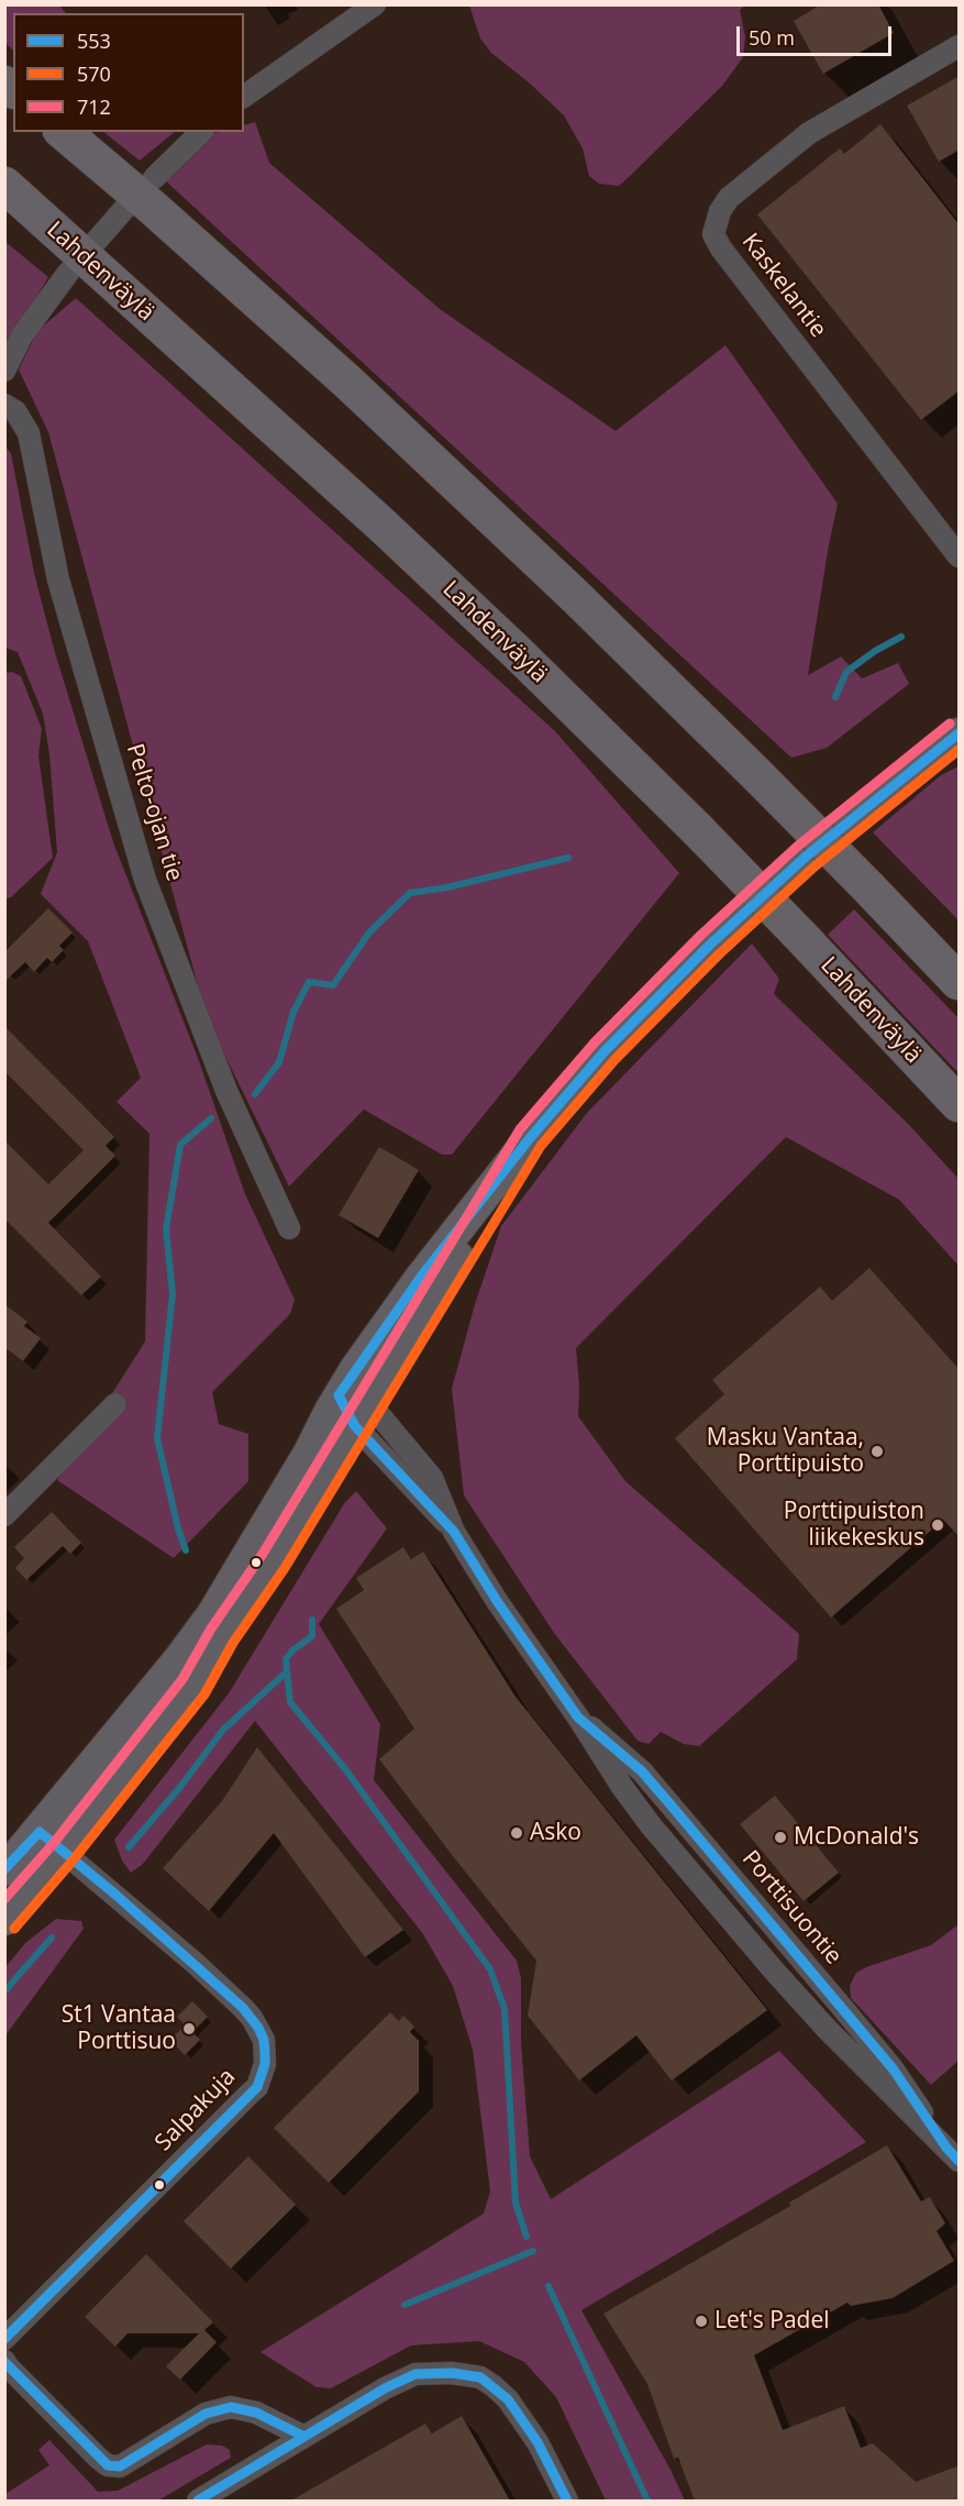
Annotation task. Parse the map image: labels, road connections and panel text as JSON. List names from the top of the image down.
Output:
{
  "streets": {
    "highway": ["Lahdenväylä"],
    "street": [
      "Kaskelantie",
      "Pelto-ojan tie",
      "Porttisuontie",
      "Salpakuja"
    ]
  },
  "places": [
    "Masku Vantaa, Porttipuisto",
    "Porttipuiston liikekeskus",
    "Asko",
    "McDonald's",
    "St1 Vantaa Porttisuo",
    "Let's Padel"
  ],
  "lines": ["transit line 712", "transit line 553", "transit line 570"],
  "legend": ["553", "570", "712"],
  "scale_bar": "50 m"
}
